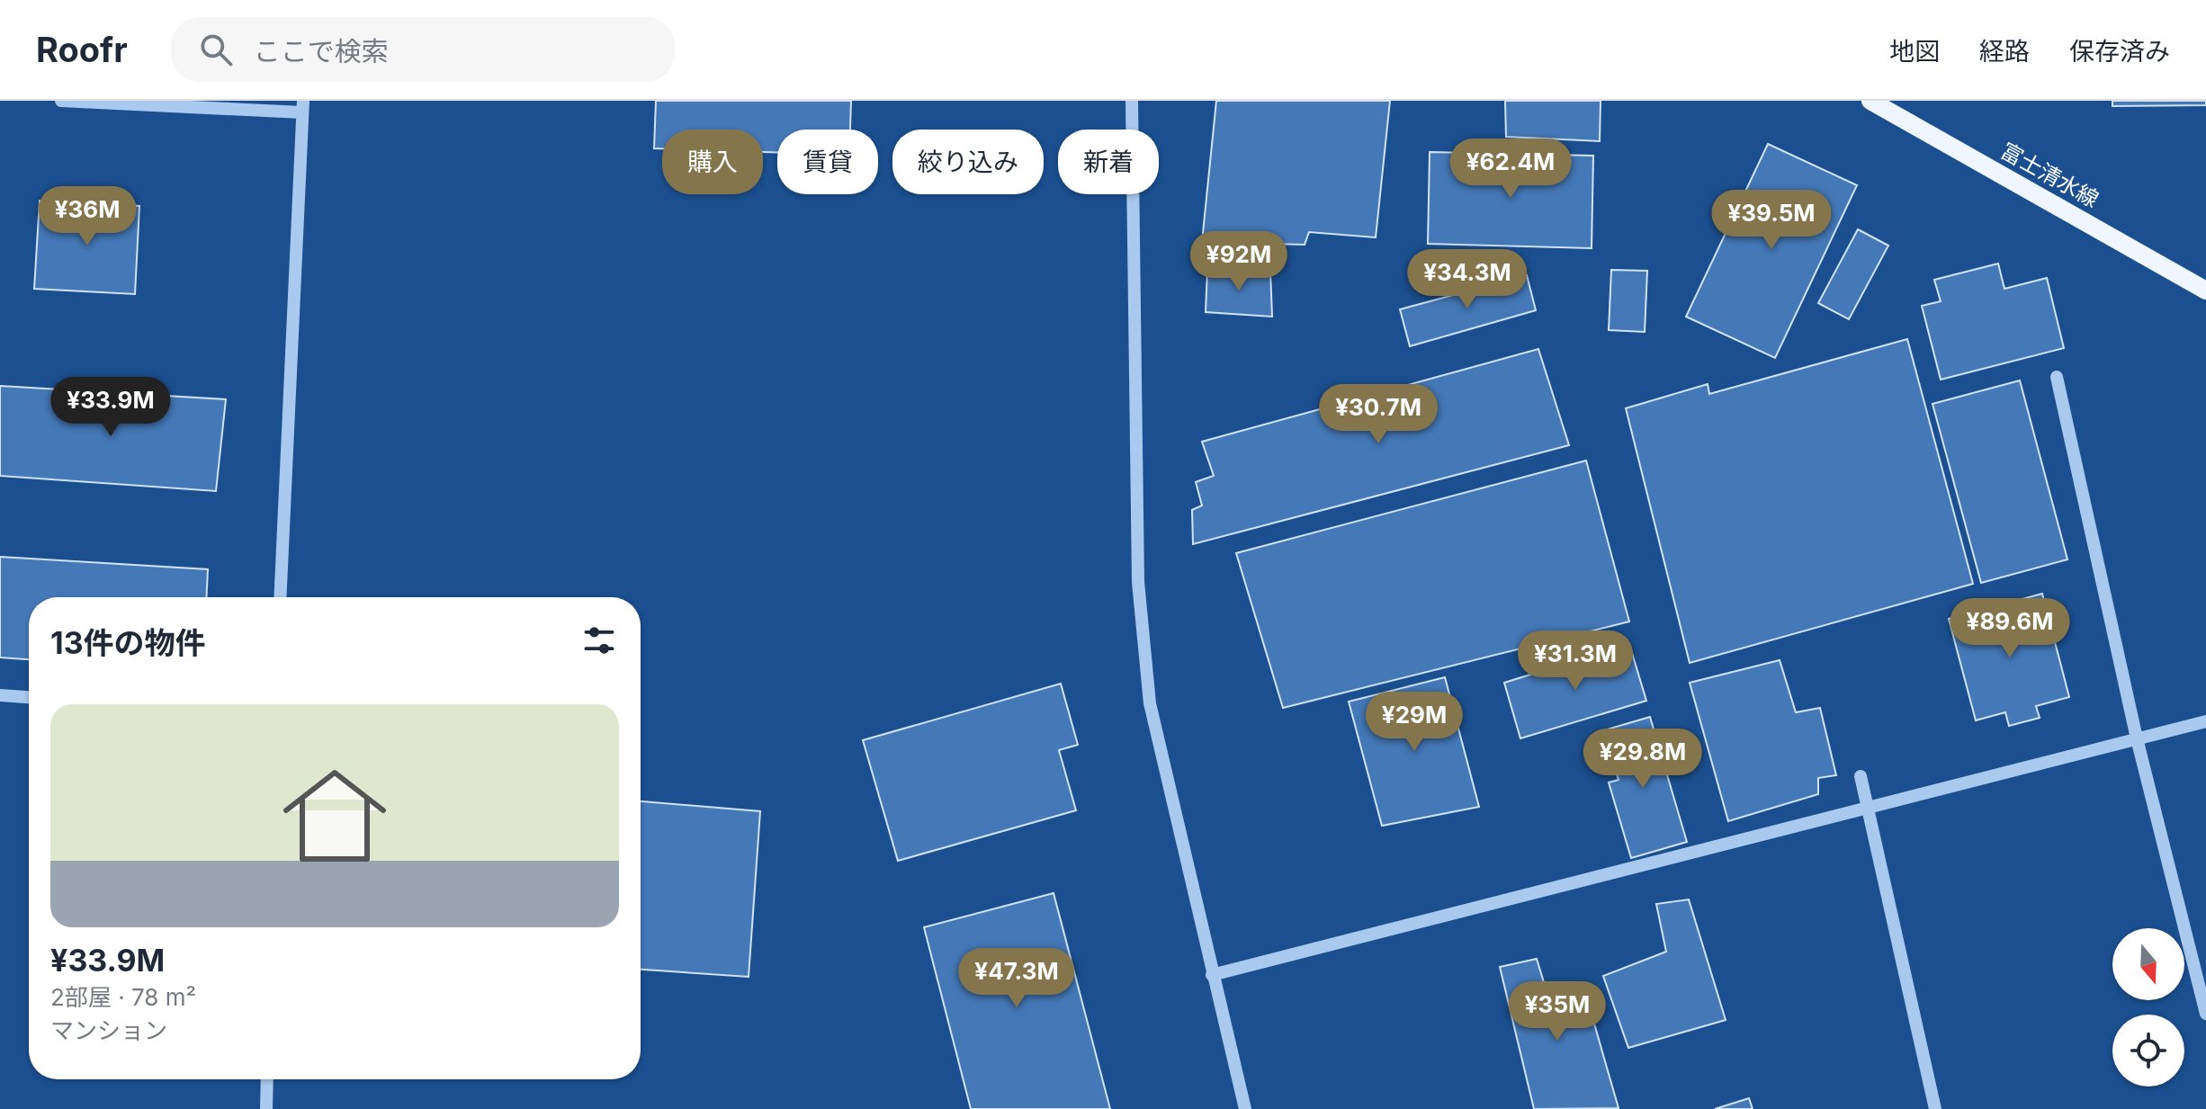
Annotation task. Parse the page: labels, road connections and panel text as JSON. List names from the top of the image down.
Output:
{
  "streets": {
    "main road": ["富士清水線"]
  },
  "north": "bottom",
  "page": {
    "header": "Roofr",
    "search": "ここで検索",
    "nav": ["地図", "経路", "保存済み"],
    "chip": [
      "購入",
      "賃貸",
      "絞り込み",
      "新着"
    ],
    "price": [
      "¥62.4M",
      "¥36M",
      "¥39.5M",
      "¥92M",
      "¥34.3M",
      "¥33.9M",
      "¥30.7M",
      "¥89.6M",
      "¥31.3M",
      "¥29M",
      "¥29.8M",
      "¥47.3M",
      "¥35M"
    ],
    "heading": "13件の物件",
    "list": [
      {
        "name": "¥33.9M",
        "note": "2部屋 · 78 m² · マンション"
      }
    ]
  }
}
